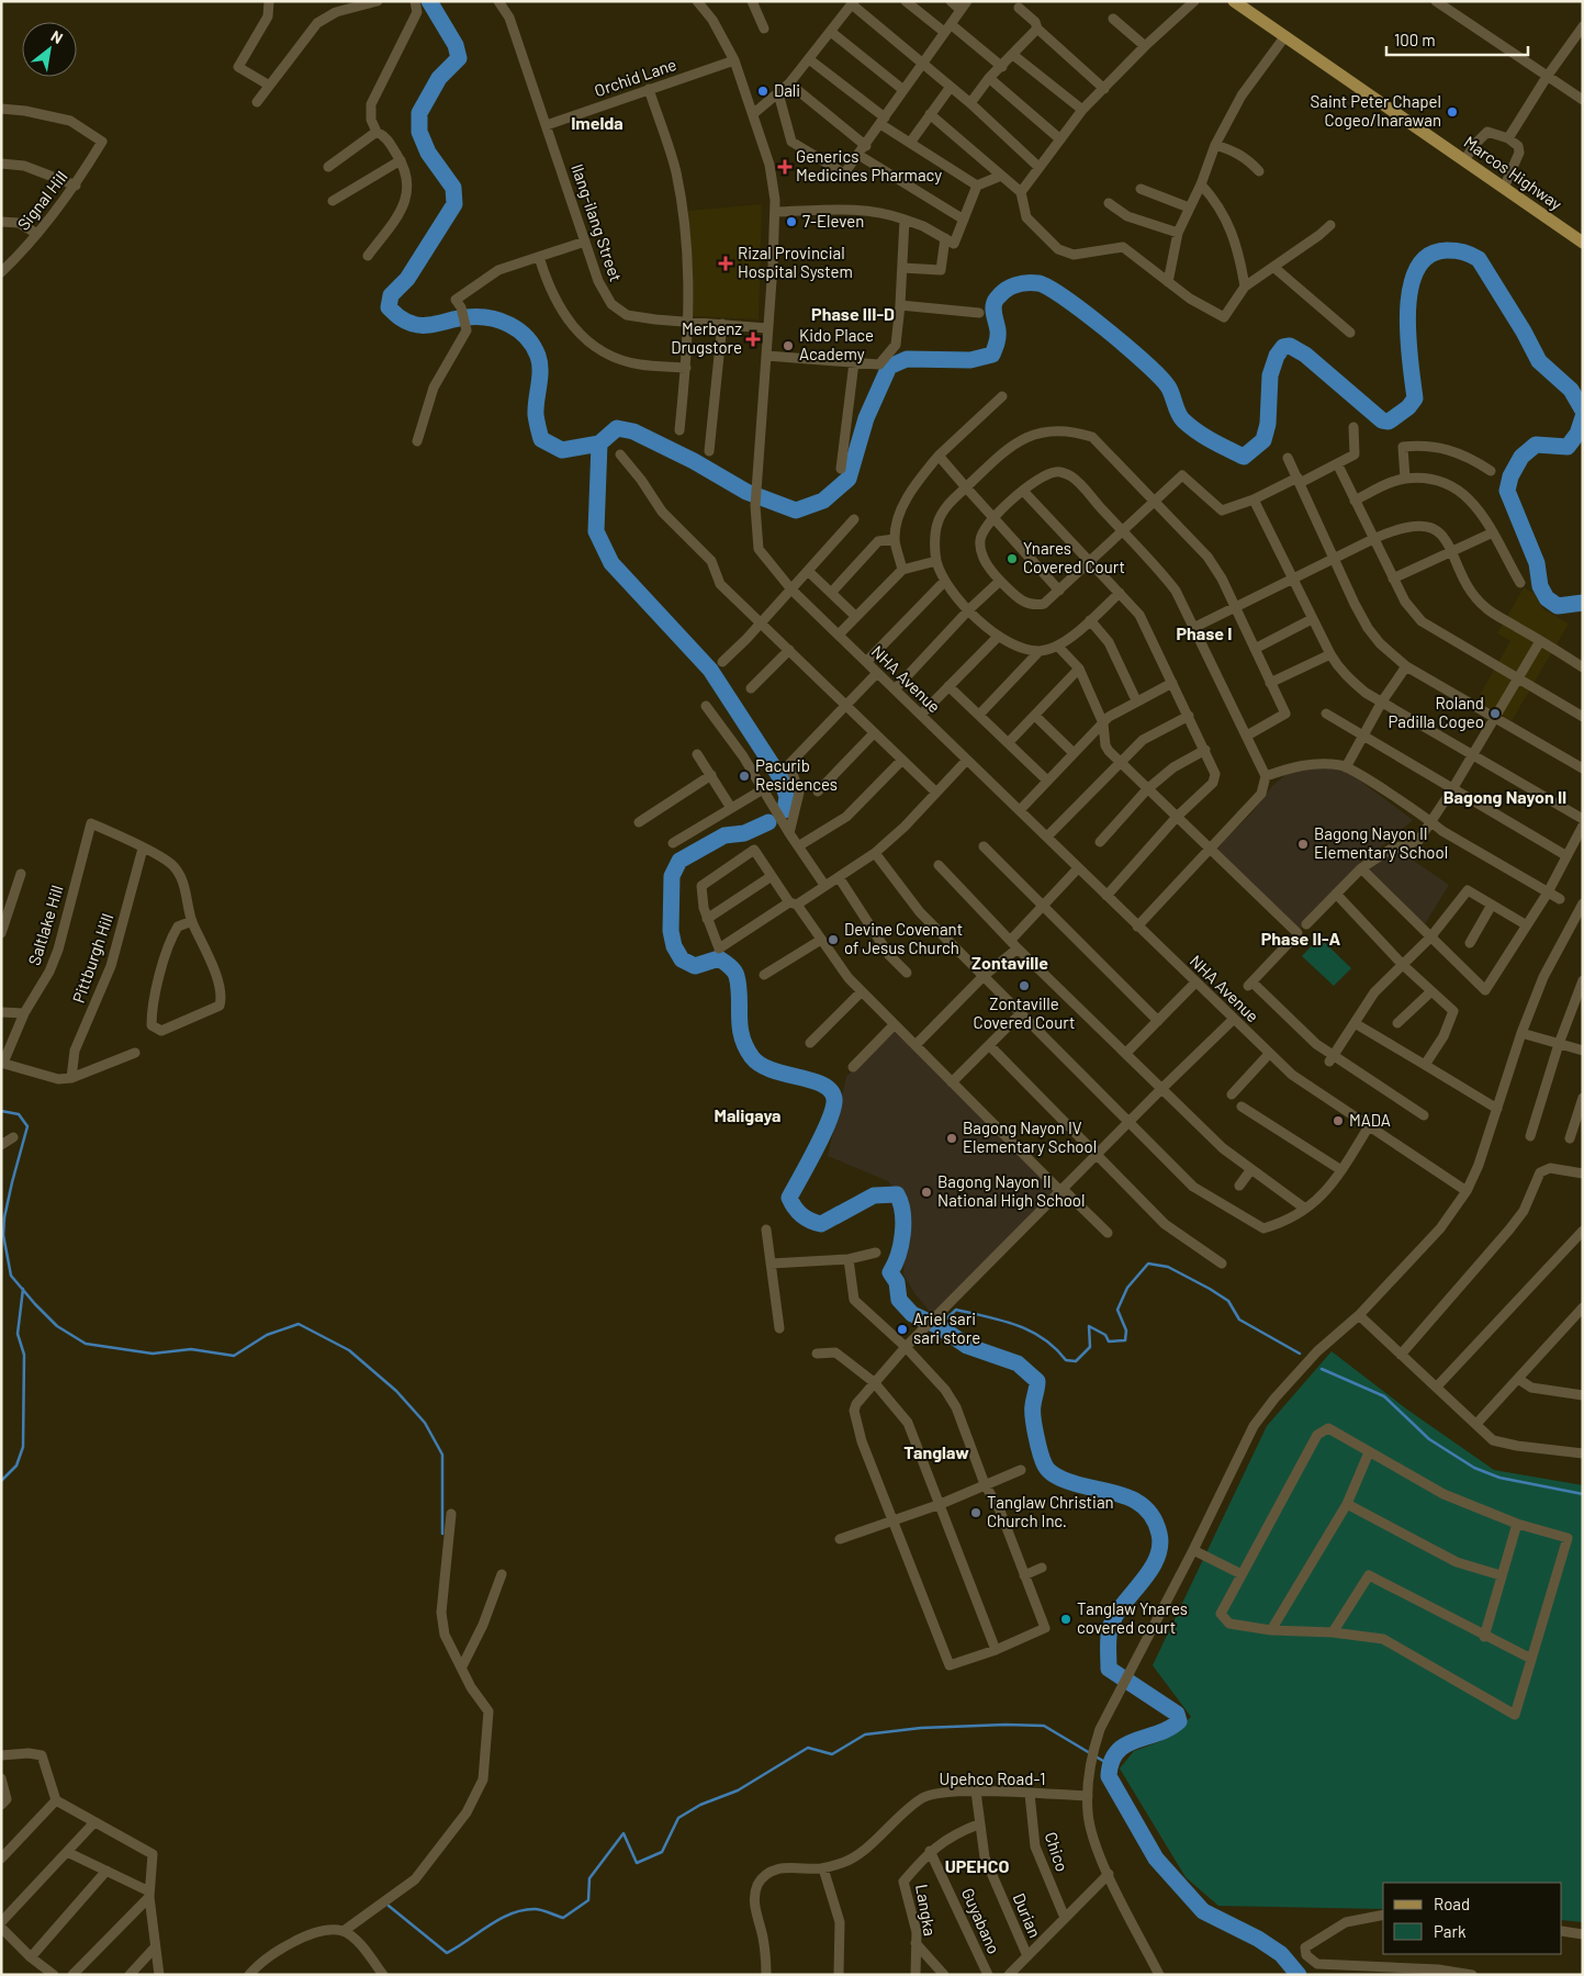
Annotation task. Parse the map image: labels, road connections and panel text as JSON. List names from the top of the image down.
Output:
{
  "streets": {
    "main road": ["Marcos Highway"],
    "street": [
      "Orchid Lane",
      "Signal Hill",
      "Ilang-ilang Street",
      "NHA Avenue",
      "Saltlake Hill",
      "Pittburgh Hill",
      "Upehco Road-1",
      "Chico",
      "Langka",
      "Durian",
      "Guyabano"
    ]
  },
  "crossings": [
    ["Orchid Lane", "Ilang-ilang Street"],
    ["Orchid Lane", "NHA Avenue"],
    ["Ilang-ilang Street", "NHA Avenue"],
    ["Saltlake Hill", "Pittburgh Hill"],
    ["Upehco Road-1", "Chico"],
    ["Upehco Road-1", "Durian"],
    ["Langka", "Durian"],
    ["Langka", "Guyabano"]
  ],
  "districts": [
    "Imelda",
    "Phase III-D",
    "Phase I",
    "Bagong Nayon II",
    "Phase II-A",
    "Zontaville",
    "Maligaya",
    "Tanglaw",
    "UPEHCO"
  ],
  "places": {
    "other": [
      "Dali",
      "Saint Peter Chapel Cogeo/Inarawan",
      "7-Eleven",
      "Kido Place Academy",
      "Ynares Covered Court",
      "Roland Padilla Cogeo",
      "Pacurib Residences",
      "Bagong Nayon II Elementary School",
      "Devine Covenant of Jesus Church",
      "Zontaville Covered Court",
      "MADA",
      "Bagong Nayon IV Elementary School",
      "Bagong Nayon II National High School",
      "Ariel sari sari store",
      "Tanglaw Christian Church Inc.",
      "Tanglaw Ynares covered court"
    ],
    "health": ["Generics Medicines Pharmacy", "Rizal Provincial Hospital System", "Merbenz Drugstore"]
  },
  "legend": ["Road", "Park"],
  "scale_bar": "100 m",
  "north": "top right"
}
